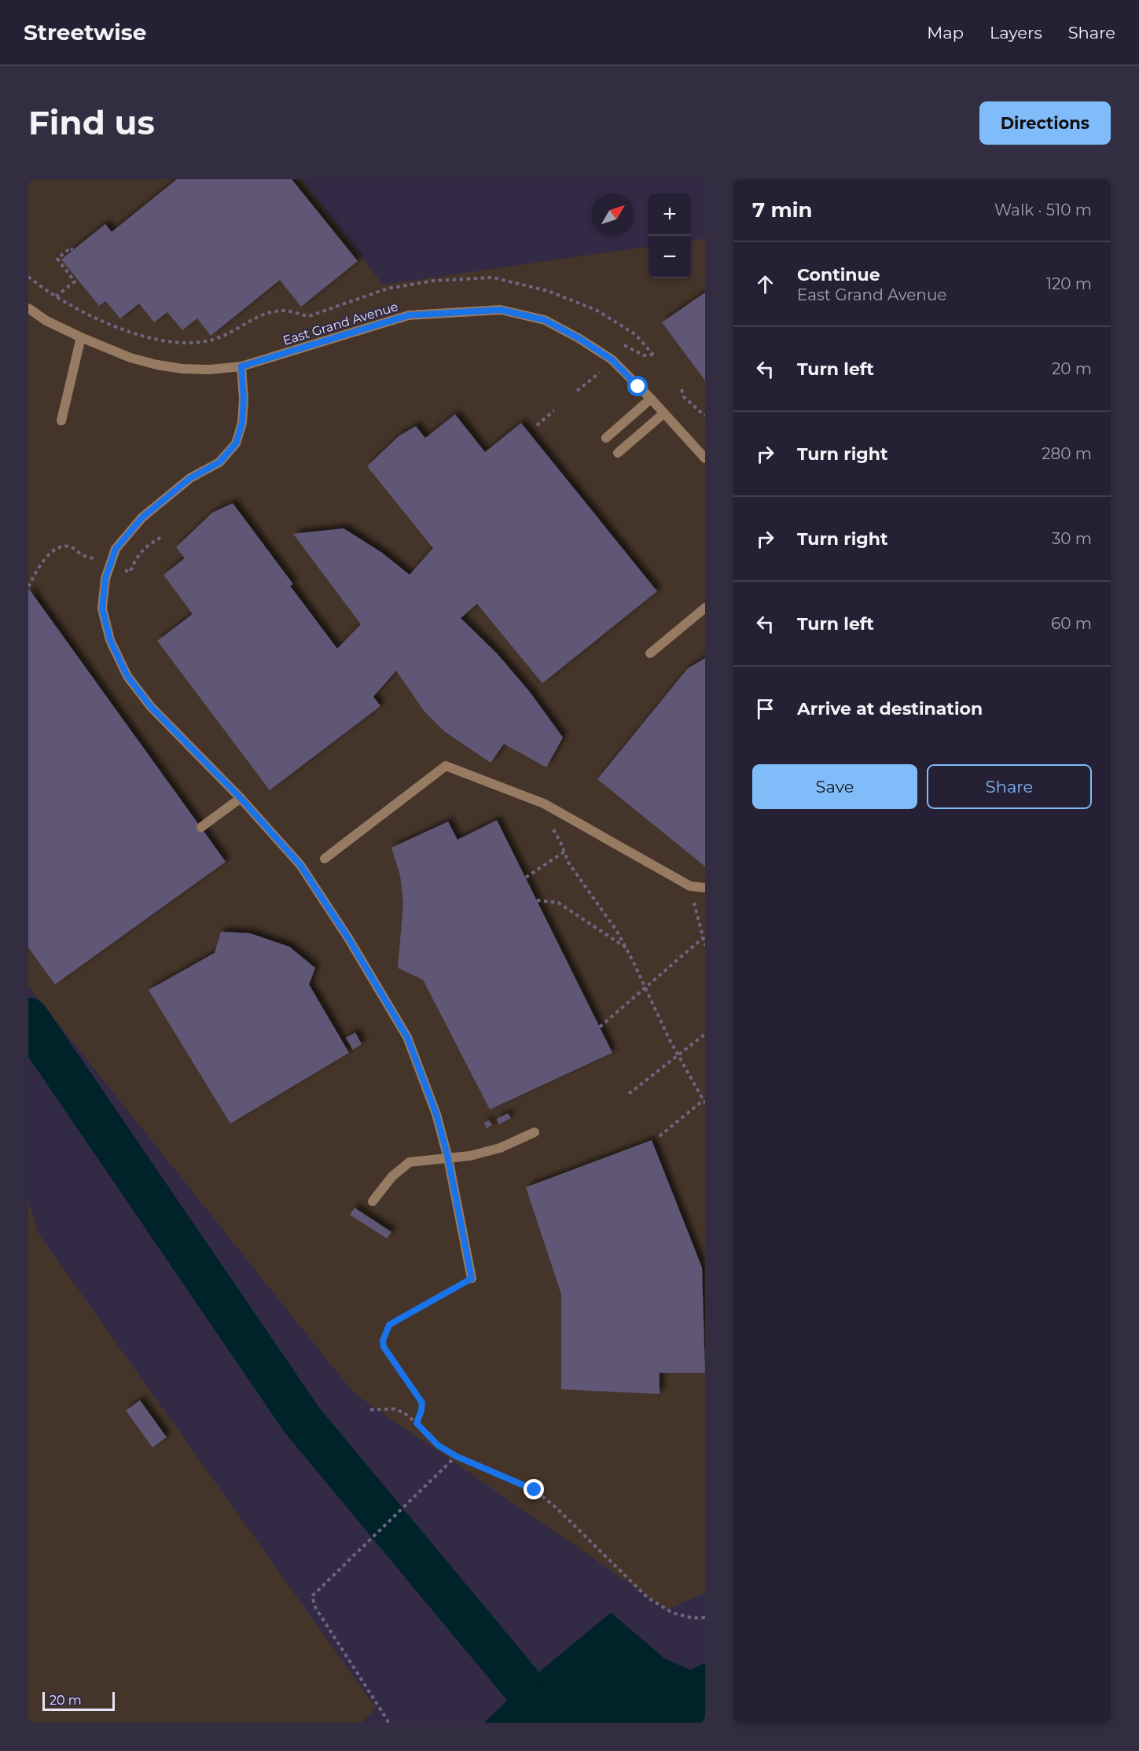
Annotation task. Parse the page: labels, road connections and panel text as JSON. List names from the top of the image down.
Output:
{
  "streets": {
    "street": ["East Grand Avenue"]
  },
  "scale_bar": "20 m",
  "north": "top right",
  "page": {
    "header": "Streetwise",
    "nav": ["Map", "Layers", "Share"],
    "buttons": [
      "Directions",
      ["Save", "Share"]
    ],
    "title": "Find us",
    "heading": ["7 min", "Walk · 510 m"],
    "map_buttons": ["+", "−"],
    "list": [
      ["Continue", "East Grand Avenue", "120 m"],
      ["Turn left", "20 m"],
      ["Turn right", "280 m"],
      ["Turn right", "30 m"],
      ["Turn left", "60 m"],
      "Arrive at destination"
    ],
    "scale": "20 m"
  }
}
